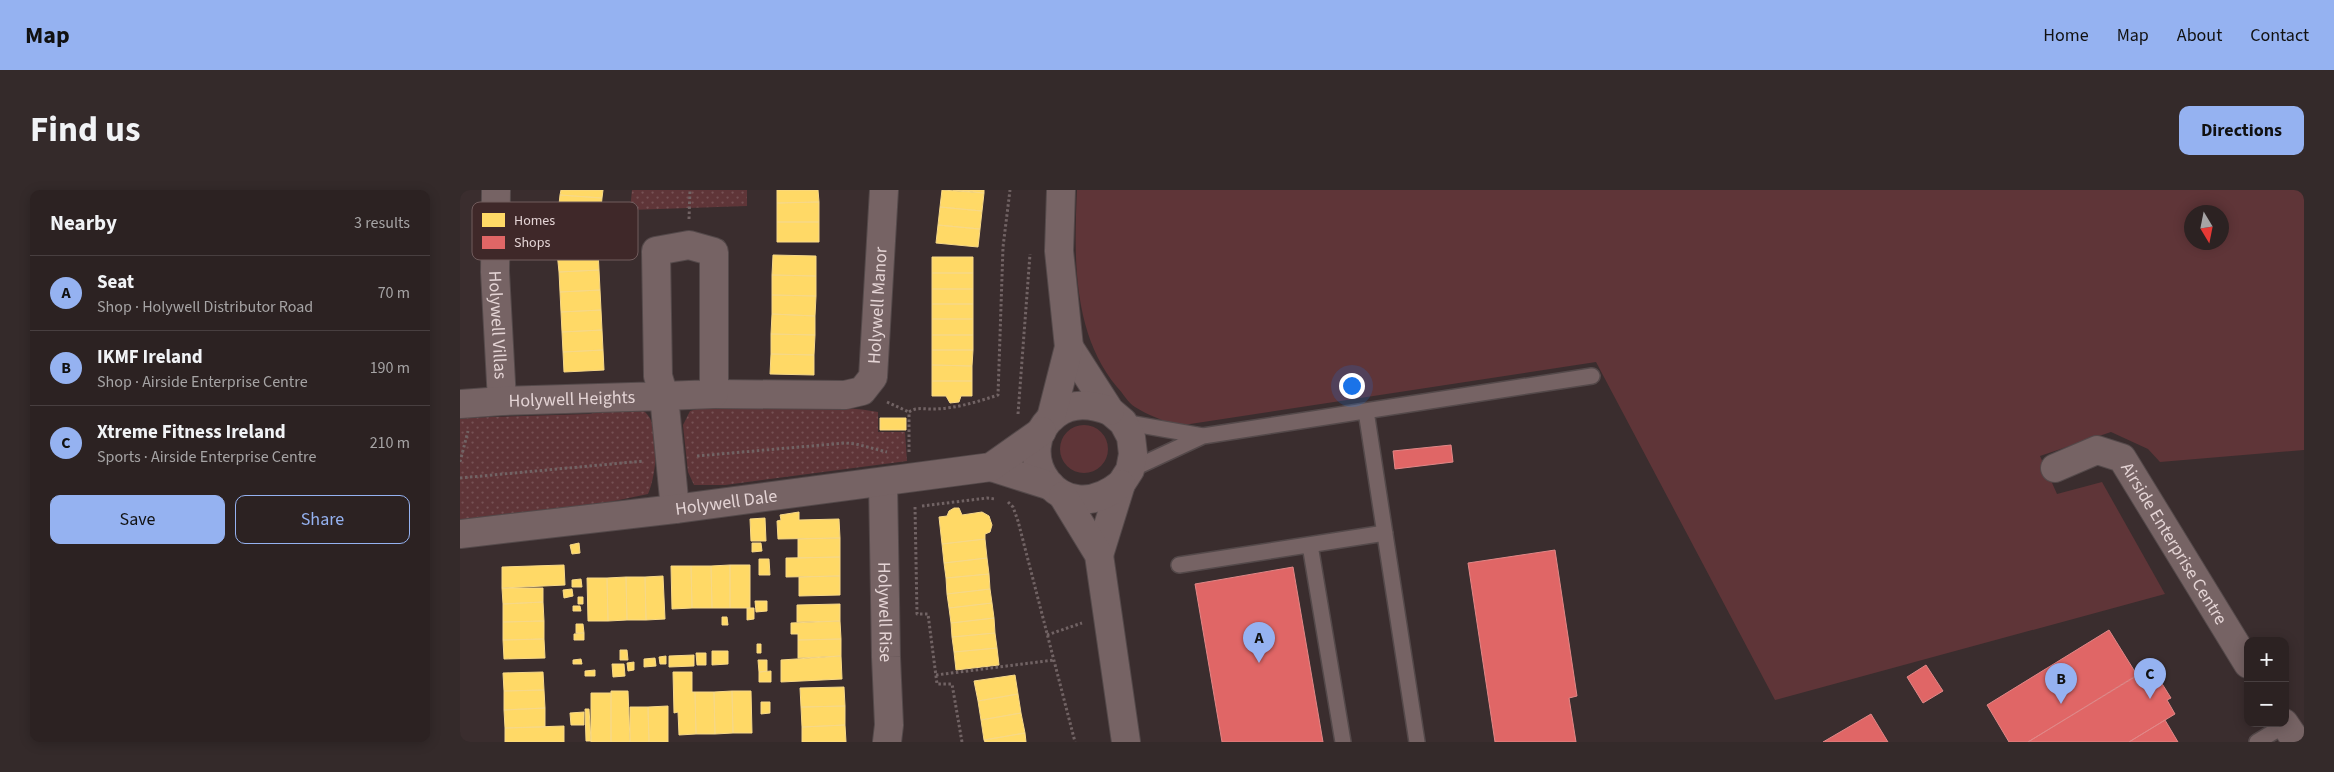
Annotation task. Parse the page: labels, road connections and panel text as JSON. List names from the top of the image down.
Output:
{
  "streets": {
    "street": [
      "Holywell Manor",
      "Holywell Villas",
      "Holywell Heights",
      "Holywell Dale",
      "Airside Enterprise Centre",
      "Holywell Rise"
    ]
  },
  "crossings": [
    ["Holywell Manor", "Holywell Heights"],
    ["Holywell Villas", "Holywell Heights"],
    ["Holywell Dale", "Holywell Rise"]
  ],
  "legend": ["Homes", "Shops"],
  "north": "bottom",
  "page": {
    "header": "Map",
    "nav": [
      "Home",
      "Map",
      "About",
      "Contact"
    ],
    "title": "Find us",
    "buttons": [
      "Directions",
      ["Save", "Share"]
    ],
    "heading": ["Nearby", "3 results"],
    "list": [
      {
        "mark": "A",
        "name": "Seat",
        "note": "Shop · Holywell Distributor Road",
        "value": "70 m"
      },
      {
        "mark": "B",
        "name": "IKMF Ireland",
        "note": "Shop · Airside Enterprise Centre",
        "value": "190 m"
      },
      {
        "mark": "C",
        "name": "Xtreme Fitness Ireland",
        "note": "Sports · Airside Enterprise Centre",
        "value": "210 m"
      }
    ],
    "pins": ["A", "C", "B"],
    "map_buttons": ["+", "−"]
  }
}
